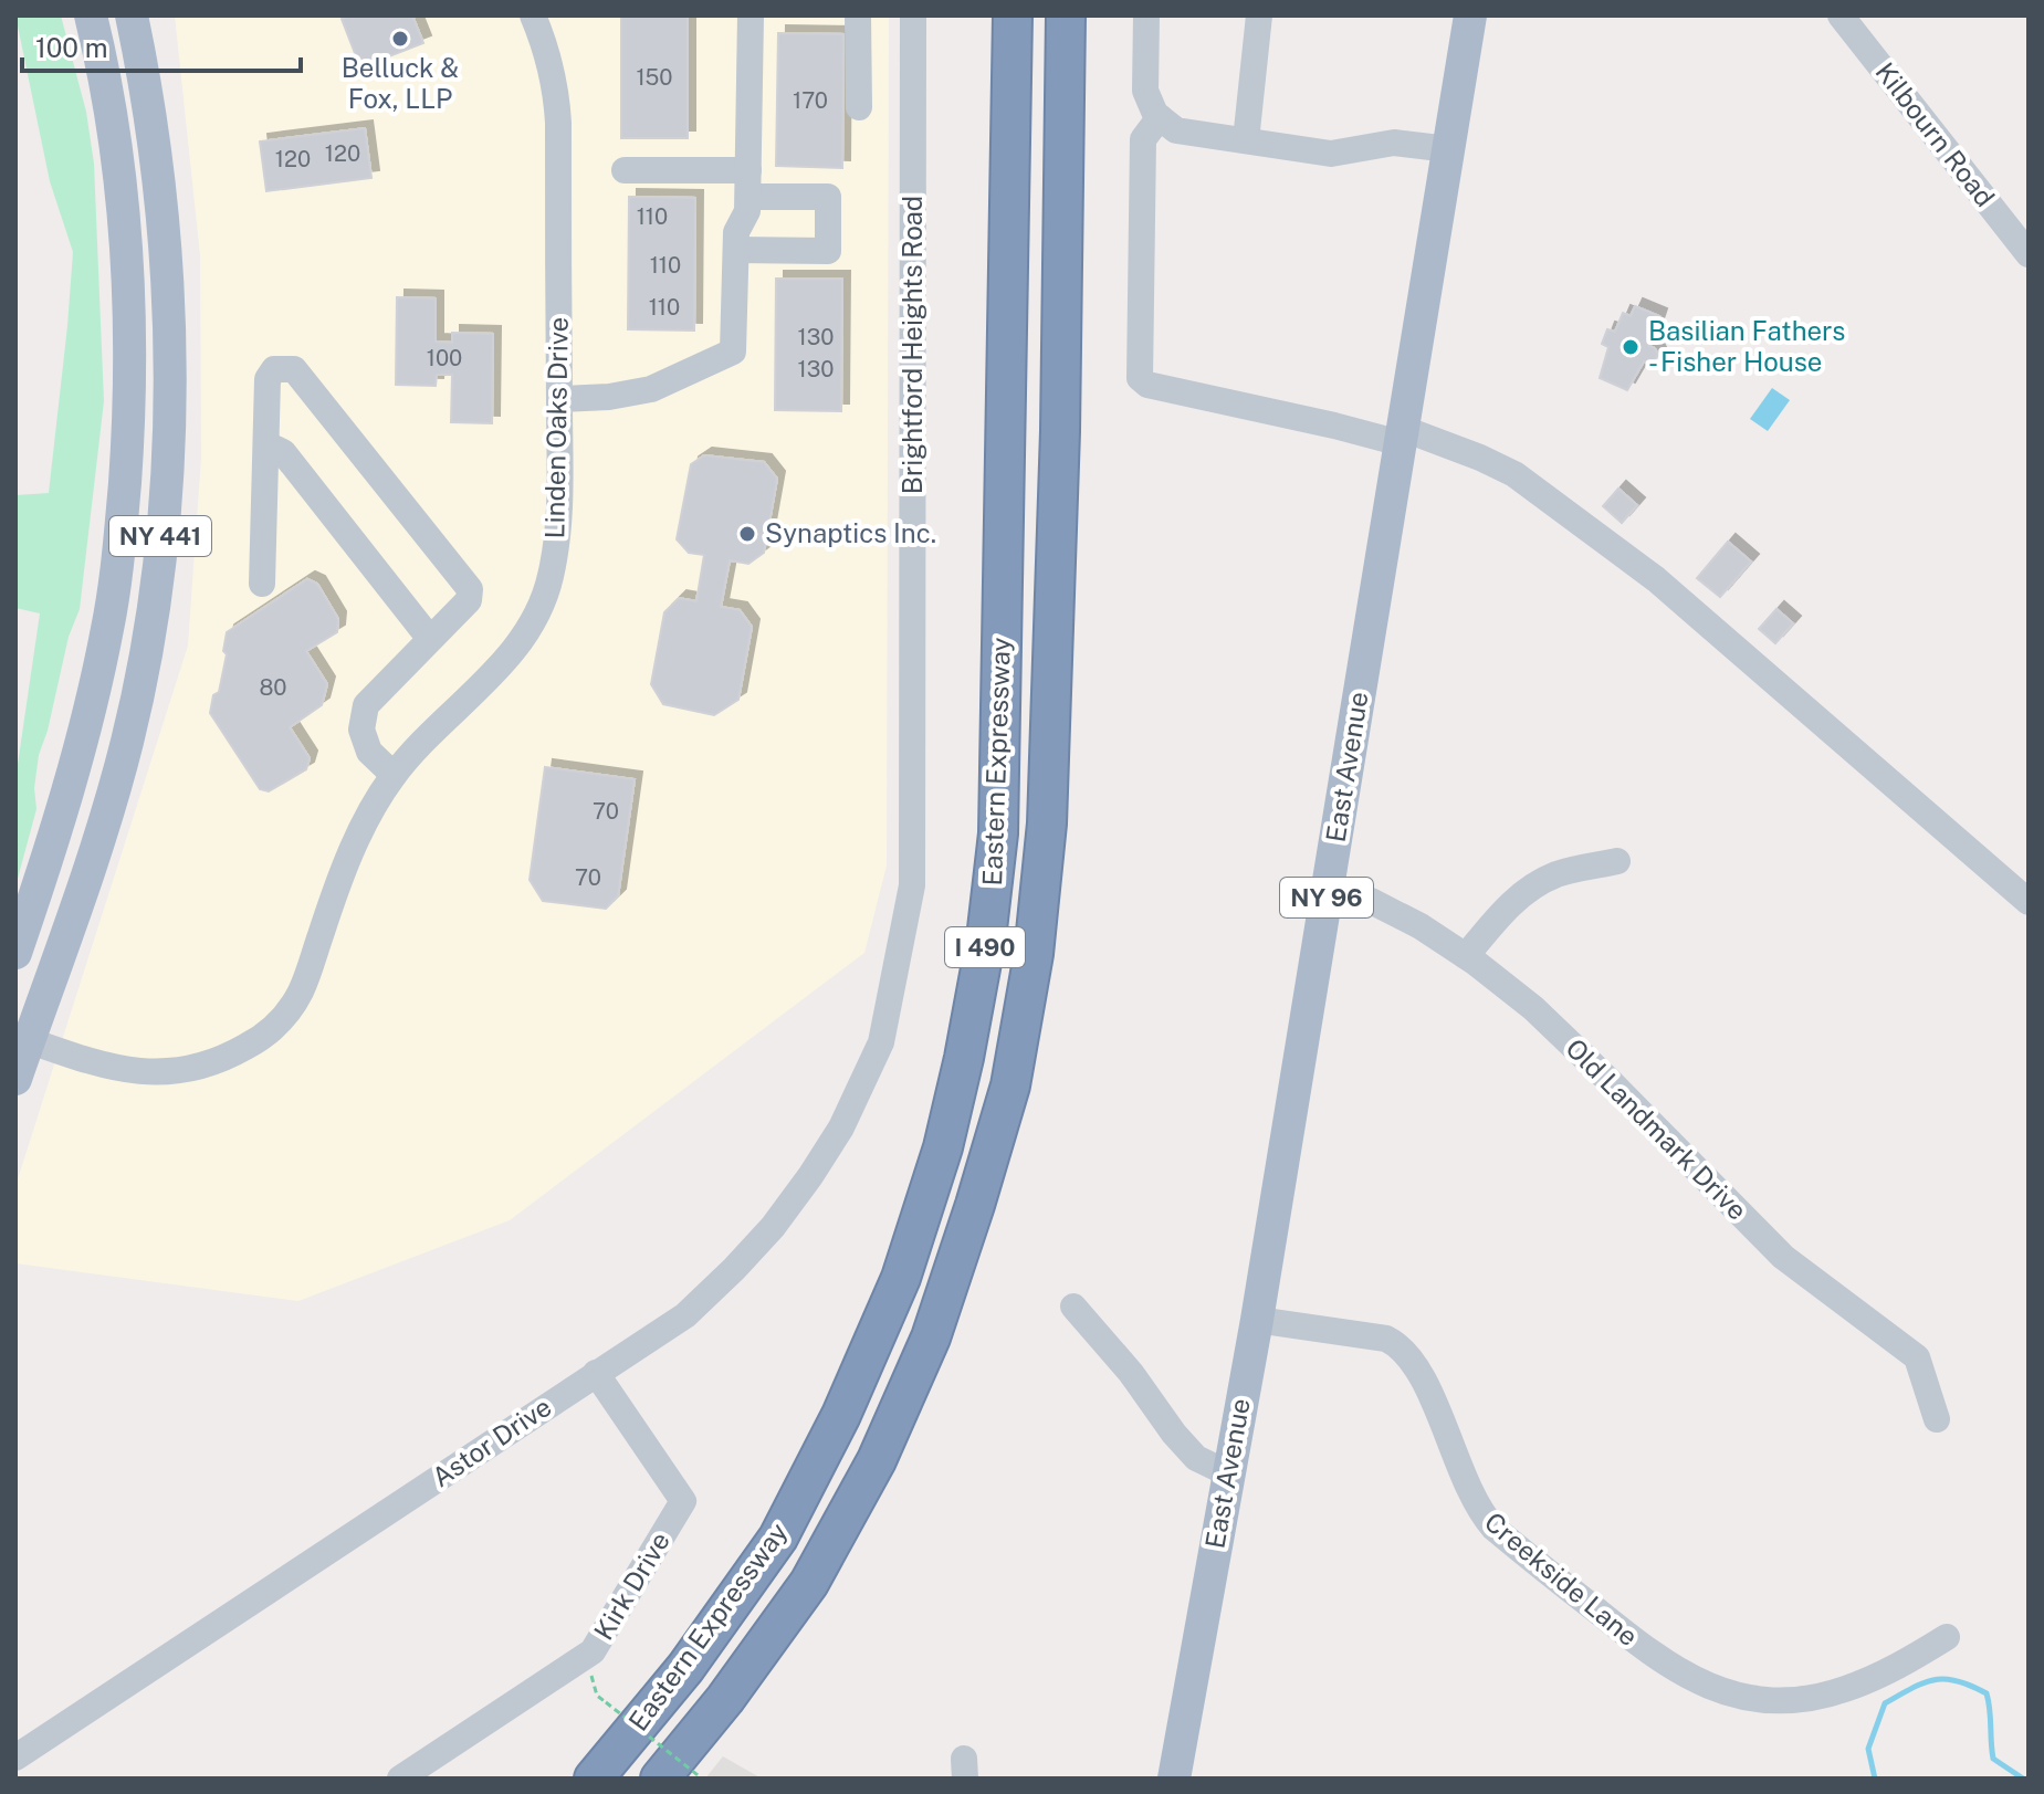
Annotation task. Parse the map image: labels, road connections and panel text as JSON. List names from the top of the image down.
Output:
{
  "streets": {
    "highway": ["Eastern Expressway", "I 490"],
    "main road": ["NY 441", "East Avenue", "NY 96"],
    "street": [
      "Kilbourn Road",
      "Brightford Heights Road",
      "Linden Oaks Drive",
      "Old Landmark Drive",
      "Astor Drive",
      "Creekside Lane",
      "Kirk Drive"
    ]
  },
  "crossings": [
    ["Brightford Heights Road", "Astor Drive"],
    ["Linden Oaks Drive", "NY 441"],
    ["East Avenue", "Old Landmark Drive"],
    ["East Avenue", "Creekside Lane"],
    ["Astor Drive", "Kirk Drive"]
  ],
  "places": ["Belluck & Fox, LLP", "Basilian Fathers - Fisher House", "Synaptics Inc."],
  "house_numbers": [
    "150",
    "170",
    "120",
    "120",
    "110",
    "110",
    "110",
    "130",
    "100",
    "130",
    "80",
    "70",
    "70"
  ],
  "scale_bar": "100 m"
}
